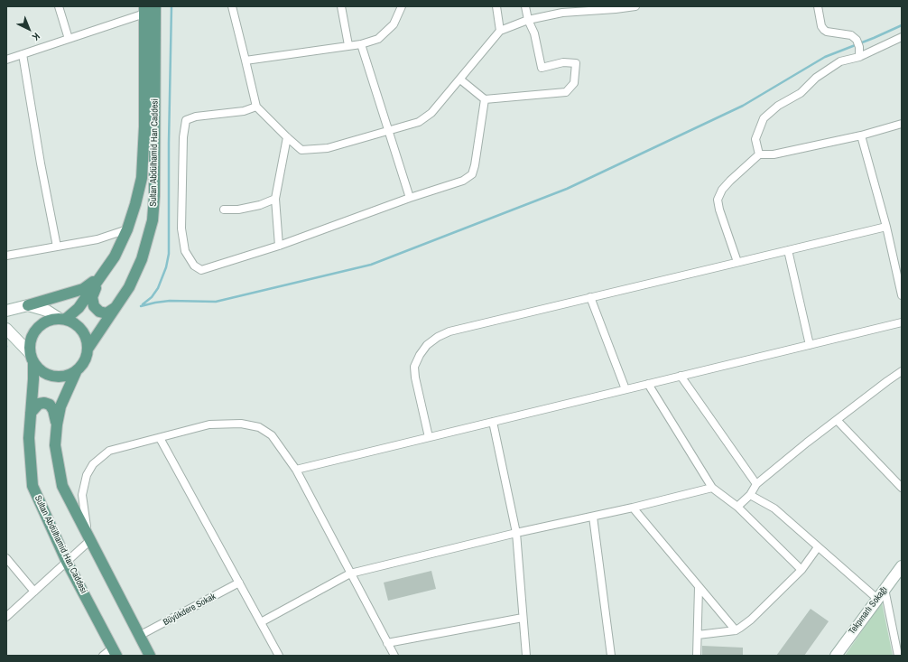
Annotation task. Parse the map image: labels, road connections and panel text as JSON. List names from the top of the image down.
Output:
{
  "streets": {
    "main road": ["Sultan Abdülhamid Han Caddesi"],
    "street": ["Büyükdere Sokak", "Tekpınarlı Sokağı"]
  },
  "north": "bottom right"
}
